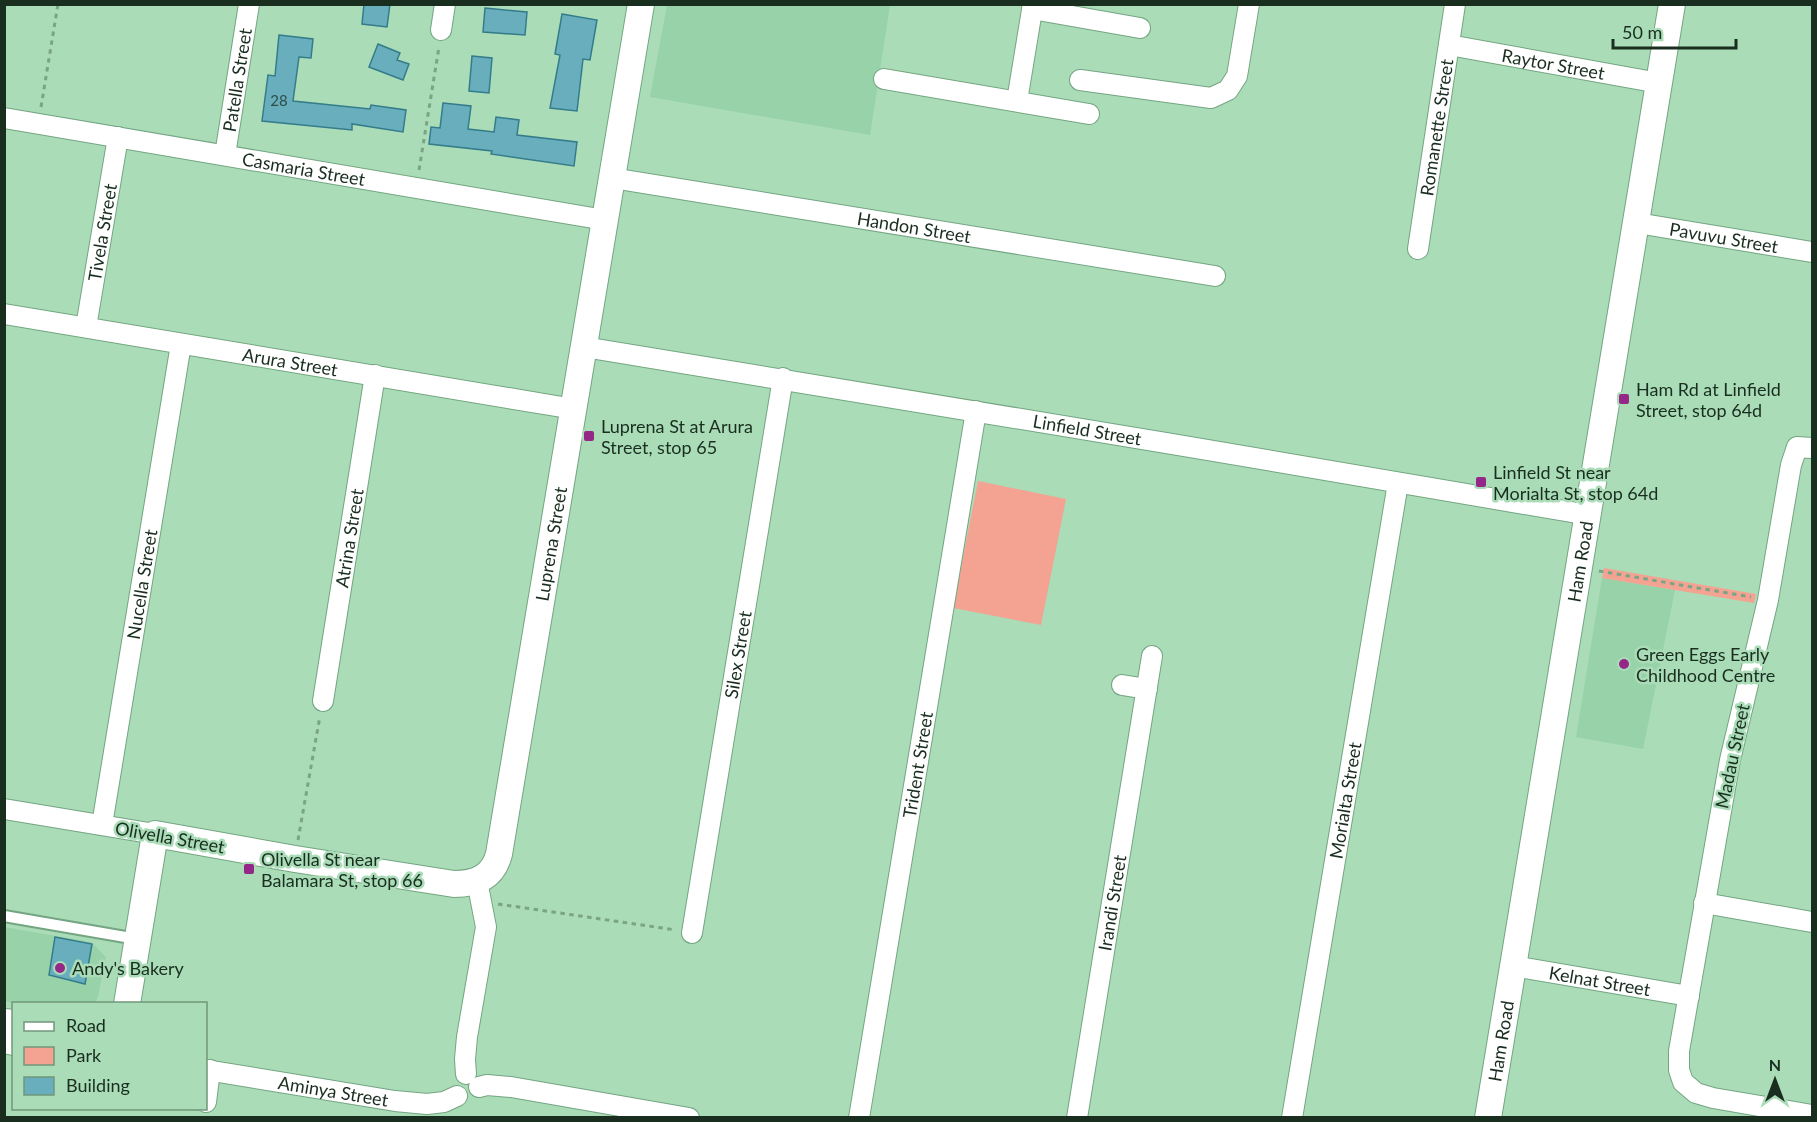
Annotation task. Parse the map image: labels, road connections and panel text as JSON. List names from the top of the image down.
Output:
{
  "streets": {
    "street": [
      "Raytor Street",
      "Patella Street",
      "Romanette Street",
      "Casmaria Street",
      "Handon Street",
      "Tivela Street",
      "Pavuvu Street",
      "Arura Street",
      "Linfield Street",
      "Atrina Street",
      "Luprena Street",
      "Ham Road",
      "Nucella Street",
      "Silex Street",
      "Madau Street",
      "Trident Street",
      "Morialta Street",
      "Olivella Street",
      "Irandi Street",
      "Kelnat Street",
      "Aminya Street"
    ]
  },
  "crossings": [
    ["Raytor Street", "Romanette Street"],
    ["Raytor Street", "Ham Road"],
    ["Patella Street", "Casmaria Street"],
    ["Casmaria Street", "Tivela Street"],
    ["Casmaria Street", "Luprena Street"],
    ["Handon Street", "Luprena Street"],
    ["Tivela Street", "Arura Street"],
    ["Pavuvu Street", "Ham Road"],
    ["Arura Street", "Atrina Street"],
    ["Arura Street", "Luprena Street"],
    ["Arura Street", "Nucella Street"],
    ["Linfield Street", "Luprena Street"],
    ["Linfield Street", "Ham Road"],
    ["Linfield Street", "Silex Street"],
    ["Linfield Street", "Trident Street"],
    ["Linfield Street", "Morialta Street"],
    ["Luprena Street", "Olivella Street"],
    ["Ham Road", "Kelnat Street"],
    ["Nucella Street", "Olivella Street"],
    ["Madau Street", "Kelnat Street"]
  ],
  "places": {
    "transit": [
      "Ham Rd at Linfield Street, stop 64d",
      "Luprena St at Arura Street, stop 65",
      "Linfield St near Morialta St, stop 64d",
      "Olivella St near Balamara St, stop 66"
    ],
    "other": ["Green Eggs Early Childhood Centre", "Andy's Bakery"]
  },
  "house_numbers": ["28"],
  "legend": ["Road", "Park", "Building"],
  "scale_bar": "50 m",
  "north": "top"
}
